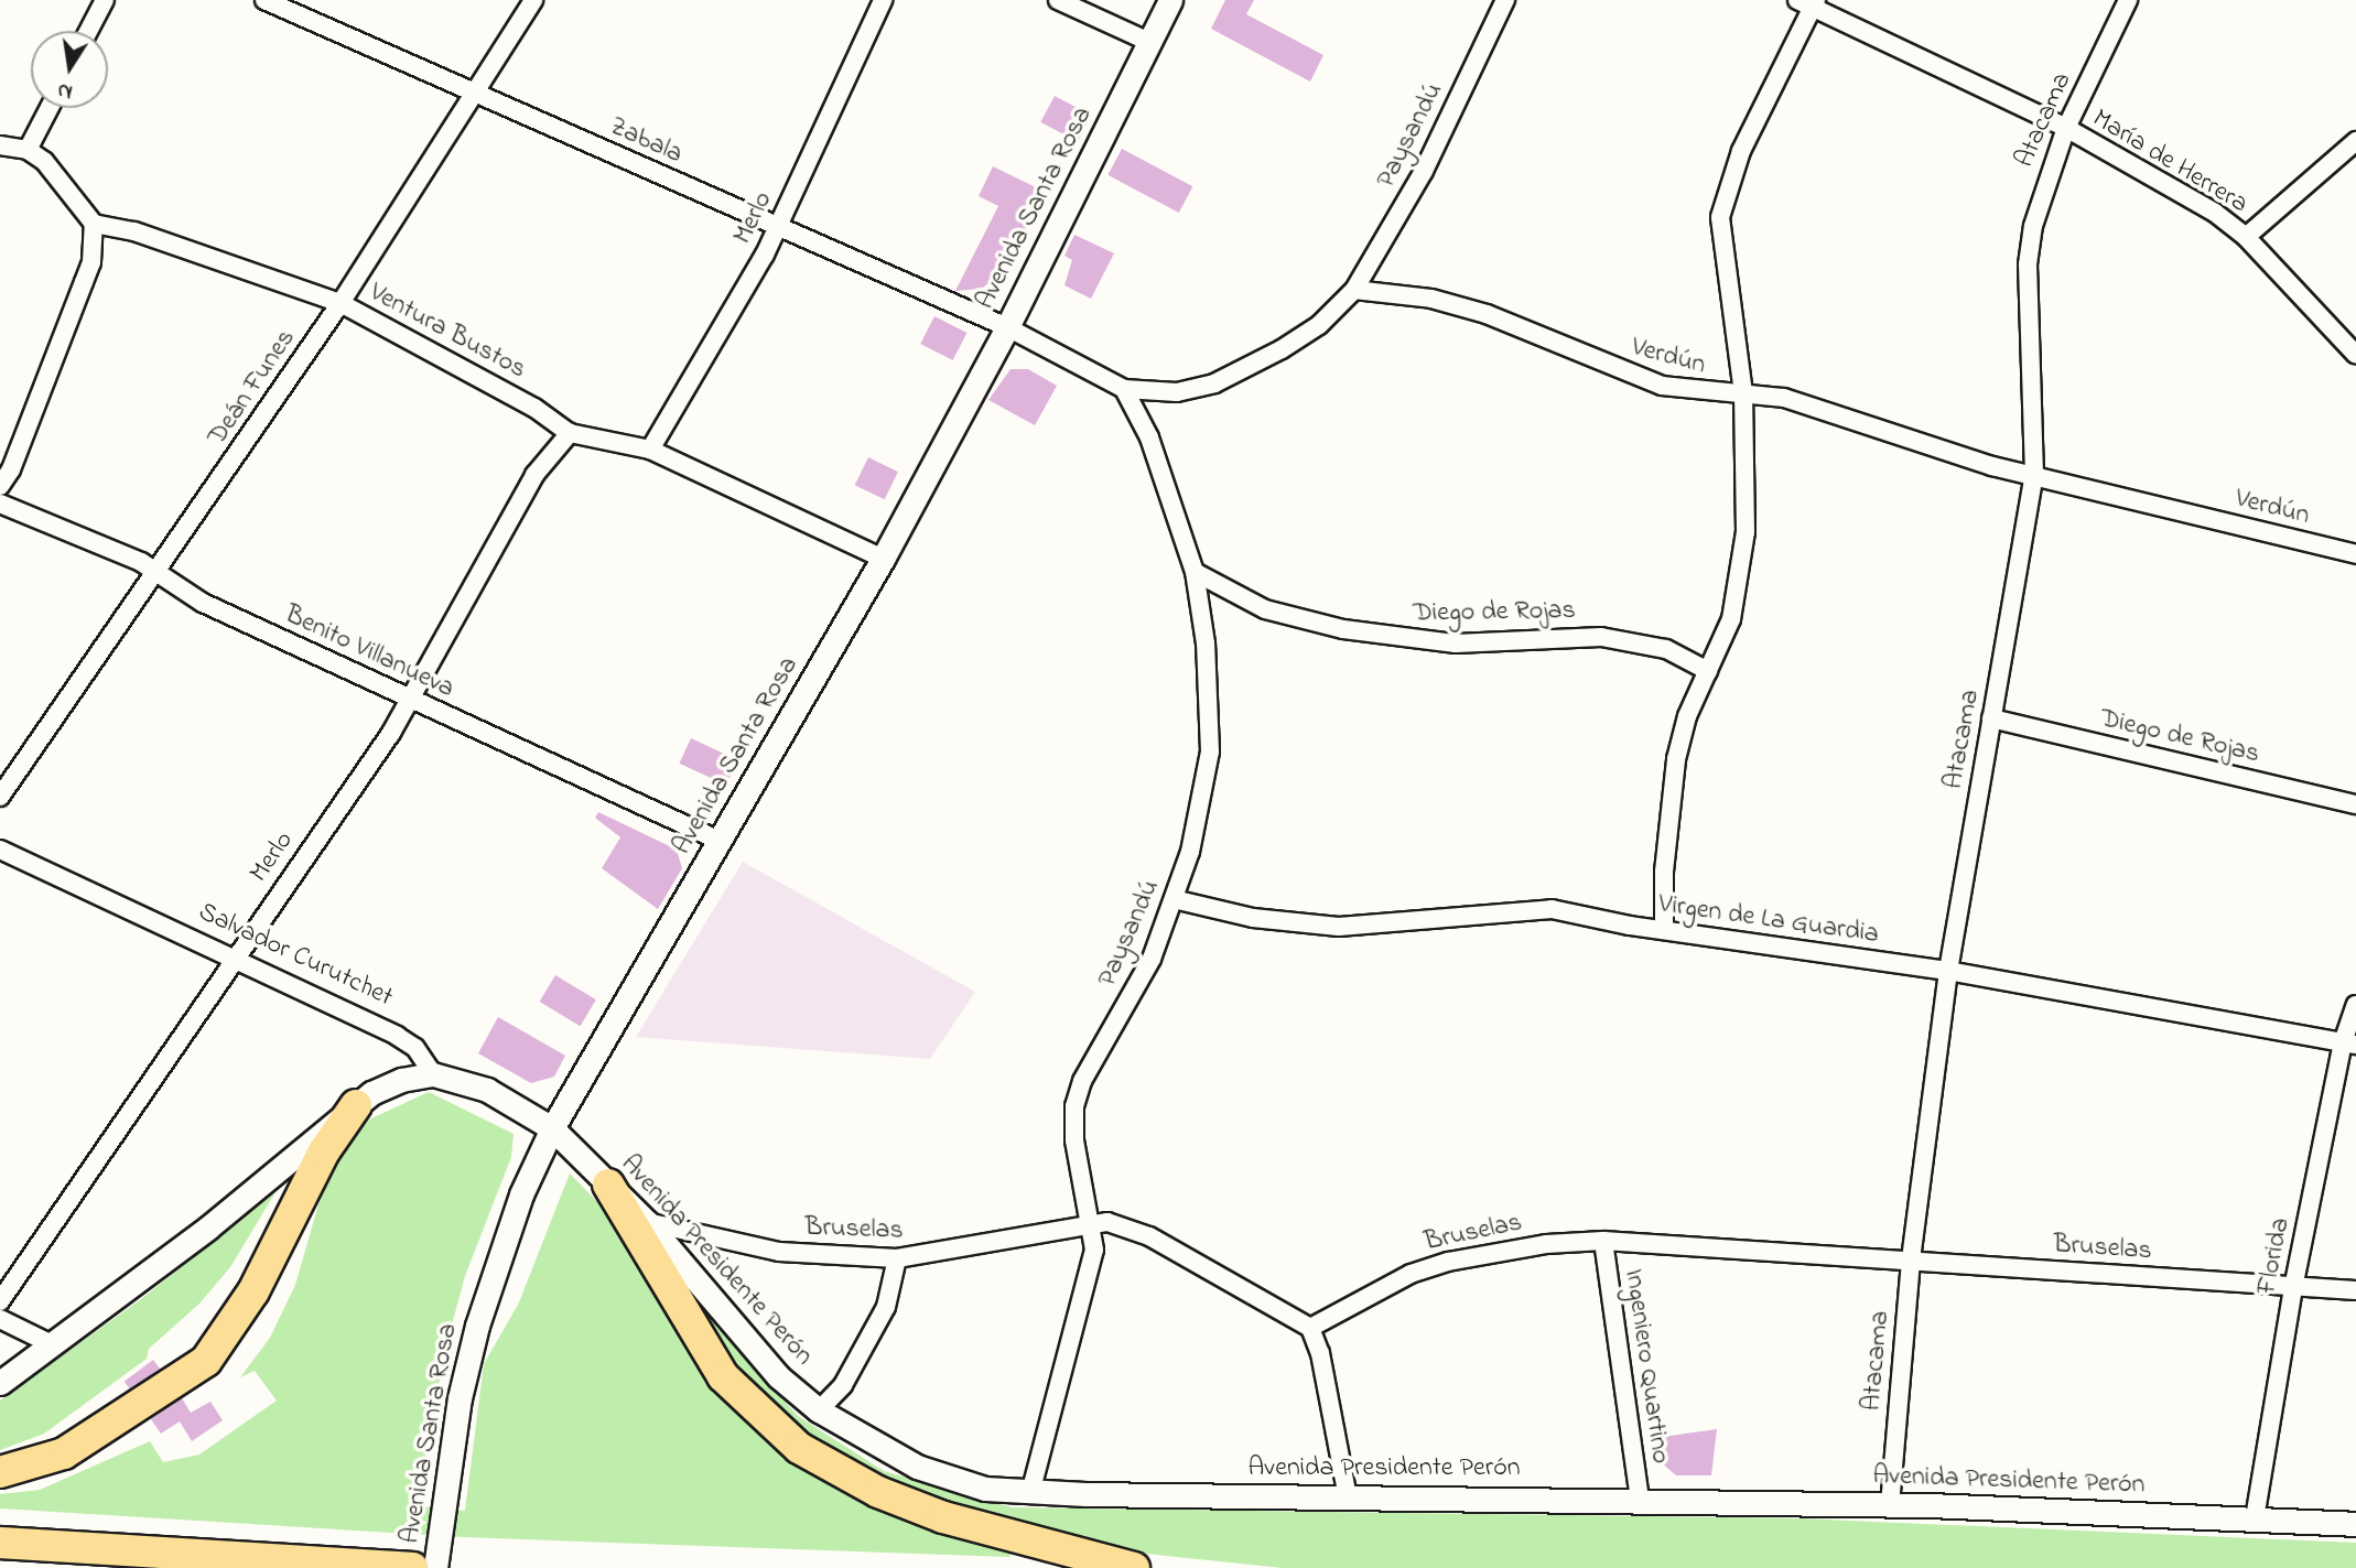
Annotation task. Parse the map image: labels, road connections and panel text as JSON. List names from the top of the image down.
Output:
{
  "streets": {
    "street": [
      "Atacama",
      "Paysandú",
      "Zabala",
      "María de Herrera",
      "Avenida Santa Rosa",
      "Merlo",
      "Ventura Bustos",
      "Verdún",
      "Deán Funes",
      "Diego de Rojas",
      "Benito Villanueva",
      "Virgen de La Guardia",
      "Salvador Curutchet",
      "Bruselas",
      "Florida",
      "Avenida Presidente Perón",
      "Ingeniero Quartino"
    ]
  },
  "crossings": [
    ["Atacama", "María de Herrera"],
    ["Atacama", "Verdún"],
    ["Atacama", "Diego de Rojas"],
    ["Atacama", "Virgen de La Guardia"],
    ["Atacama", "Bruselas"],
    ["Atacama", "Avenida Presidente Perón"],
    ["Paysandú", "Verdún"],
    ["Paysandú", "Diego de Rojas"],
    ["Paysandú", "Virgen de La Guardia"],
    ["Paysandú", "Bruselas"],
    ["Paysandú", "Avenida Presidente Perón"],
    ["Zabala", "Avenida Santa Rosa"],
    ["Zabala", "Merlo"],
    ["Zabala", "Deán Funes"],
    ["Avenida Santa Rosa", "Ventura Bustos"],
    ["Avenida Santa Rosa", "Benito Villanueva"],
    ["Avenida Santa Rosa", "Avenida Presidente Perón"],
    ["Merlo", "Ventura Bustos"],
    ["Merlo", "Benito Villanueva"],
    ["Merlo", "Salvador Curutchet"],
    ["Ventura Bustos", "Deán Funes"],
    ["Deán Funes", "Benito Villanueva"],
    ["Virgen de La Guardia", "Florida"],
    ["Bruselas", "Florida"],
    ["Bruselas", "Avenida Presidente Perón"],
    ["Bruselas", "Ingeniero Quartino"],
    ["Florida", "Avenida Presidente Perón"],
    ["Avenida Presidente Perón", "Ingeniero Quartino"]
  ],
  "north": "bottom"
}
